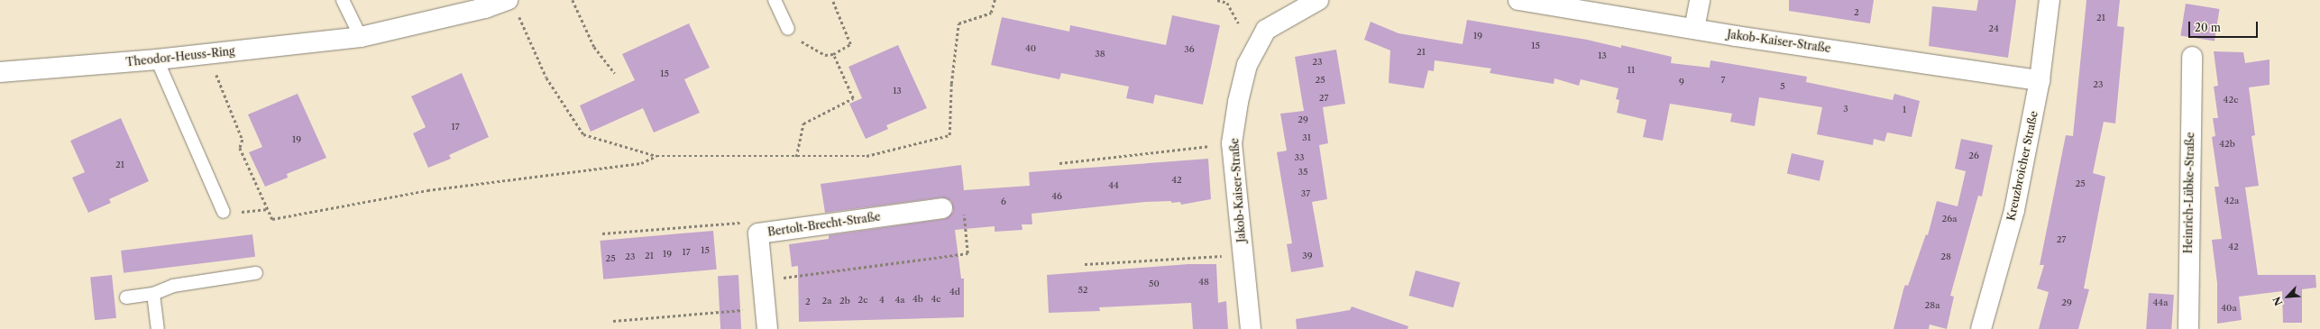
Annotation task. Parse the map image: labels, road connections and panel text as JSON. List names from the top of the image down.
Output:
{
  "streets": {
    "street": [
      "Jakob-Kaiser-Straße",
      "Theodor-Heuss-Ring",
      "Kreuzbroicher Straße",
      "Heinrich-Lübke-Straße",
      "Bertolt-Brecht-Straße"
    ]
  },
  "crossings": [
    ["Jakob-Kaiser-Straße", "Kreuzbroicher Straße"]
  ],
  "house_numbers": [
    "2",
    "21",
    "24",
    "19",
    "15",
    "40",
    "36",
    "21",
    "38",
    "13",
    "23",
    "11",
    "15",
    "25",
    "7",
    "9",
    "23",
    "5",
    "13",
    "27",
    "42c",
    "3",
    "1",
    "29",
    "17",
    "31",
    "19",
    "42b",
    "26",
    "33",
    "21",
    "35",
    "42",
    "25",
    "44",
    "37",
    "46",
    "42a",
    "6",
    "26a",
    "27",
    "42",
    "15",
    "17",
    "19",
    "21",
    "39",
    "23",
    "28",
    "25",
    "48",
    "50",
    "52",
    "4d",
    "4b",
    "4c",
    "2c",
    "4",
    "4a",
    "2a",
    "2b",
    "2",
    "29",
    "44a",
    "28a",
    "40a"
  ],
  "scale_bar": "20 m",
  "north": "bottom left"
}
